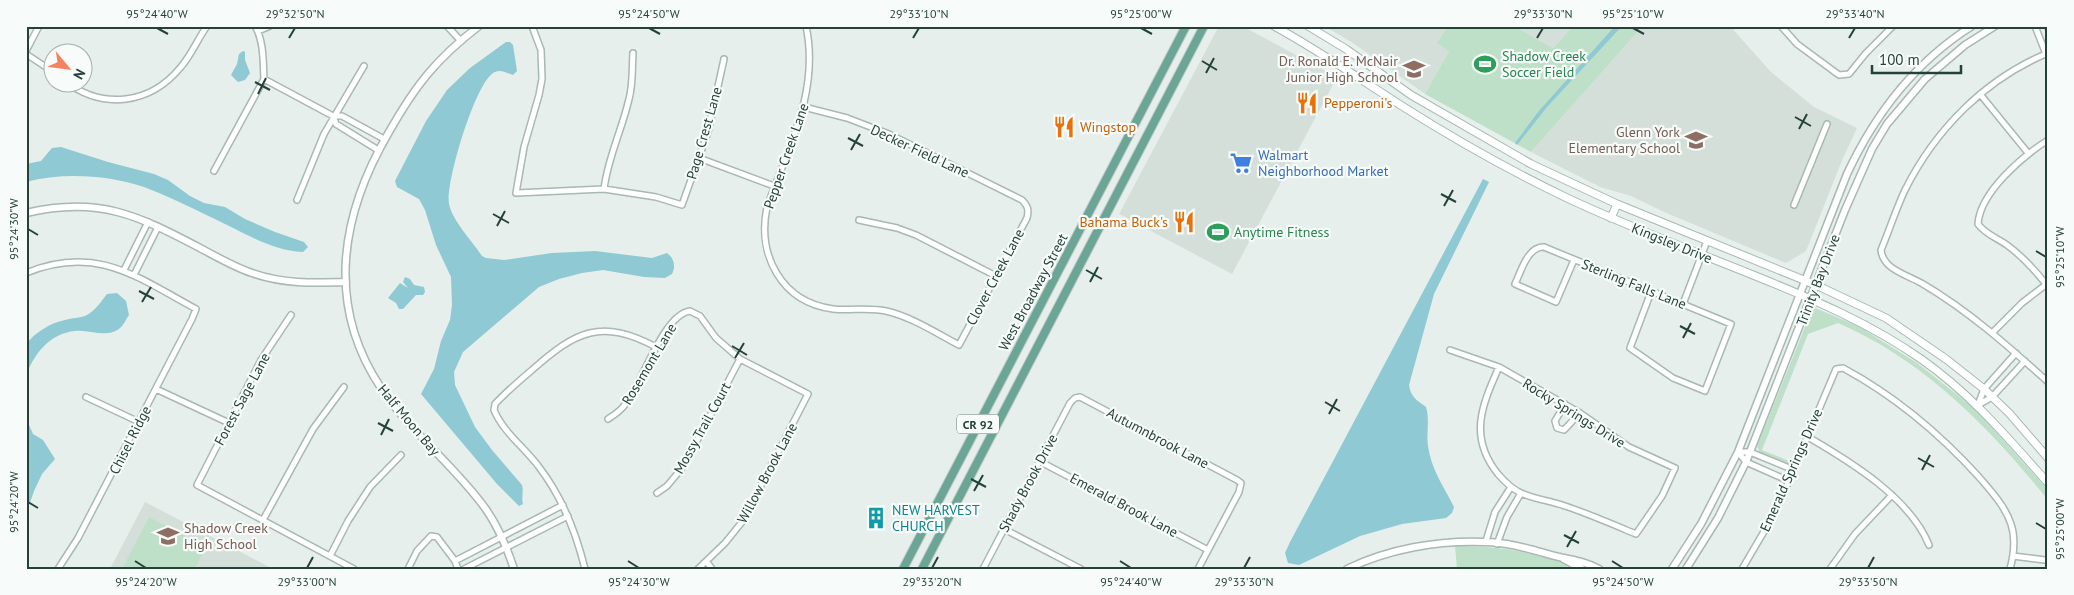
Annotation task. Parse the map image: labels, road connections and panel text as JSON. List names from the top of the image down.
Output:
{
  "streets": {
    "main road": ["Kingsley Drive", "West Broadway Street", "CR 92"],
    "street": [
      "Page Crest Lane",
      "Decker Field Lane",
      "Pepper Creek Lane",
      "Clover Creek Lane",
      "Trinity Bay Drive",
      "Sterling Falls Lane",
      "Rosemont Lane",
      "Forest Sage Lane",
      "Rocky Springs Drive",
      "Half Moon Bay",
      "Mossy Trail Court",
      "Autumnbrook Lane",
      "Chisel Ridge",
      "Emerald Springs Drive",
      "Willow Brook Lane",
      "Shady Brook Drive",
      "Emerald Brook Lane"
    ]
  },
  "crossings": [
    ["Decker Field Lane", "Pepper Creek Lane"],
    ["Decker Field Lane", "Clover Creek Lane"],
    ["Pepper Creek Lane", "Clover Creek Lane"],
    ["Kingsley Drive", "Trinity Bay Drive"],
    ["Rosemont Lane", "Mossy Trail Court"],
    ["Rosemont Lane", "Willow Brook Lane"],
    ["Mossy Trail Court", "Willow Brook Lane"],
    ["Autumnbrook Lane", "Shady Brook Drive"],
    ["Autumnbrook Lane", "Emerald Brook Lane"],
    ["Shady Brook Drive", "Emerald Brook Lane"]
  ],
  "places": {
    "sports": ["Shadow Creek Soccer Field", "Anytime Fitness"],
    "school or university": ["Dr. Ronald E. McNair Junior High School", "Glenn York Elementary School", "Shadow Creek High School"],
    "restaurant": ["Pepperoni's", "Wingstop", "Bahama Buck's"],
    "supermarket": ["Walmart Neighborhood Market"],
    "building": ["NEW HARVEST CHURCH"]
  },
  "scale_bar": "100 m",
  "north": "bottom right",
  "coordinates": [
    "95°24'40\"W",
    "29°32'50\"N",
    "95°24'50\"W",
    "29°33'10\"N",
    "95°25'00\"W",
    "29°33'30\"N",
    "95°25'10\"W",
    "29°33'40\"N",
    "95°24'30\"W",
    "95°24'20\"W",
    "29°33'00\"N",
    "29°33'20\"N",
    "29°33'50\"N"
  ]
}
